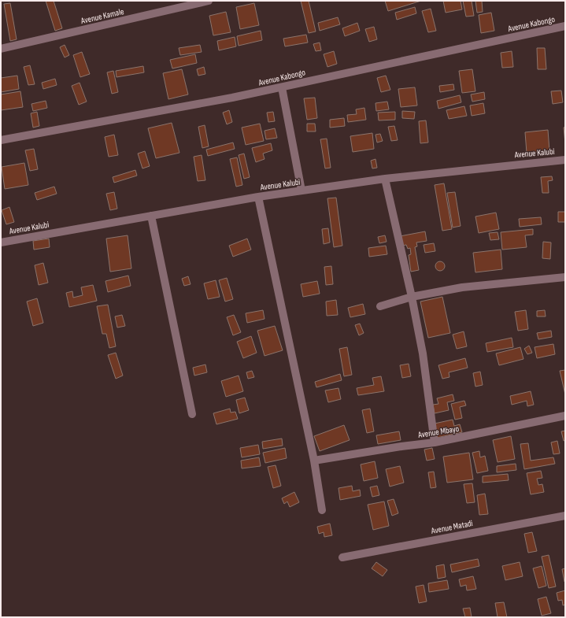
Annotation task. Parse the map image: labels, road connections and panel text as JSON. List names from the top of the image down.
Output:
{
  "streets": {
    "street": [
      "Avenue Kamale",
      "Avenue Kabongo",
      "Avenue Kalubi",
      "Avenue Mbayo",
      "Avenue Matadi"
    ]
  }
}
